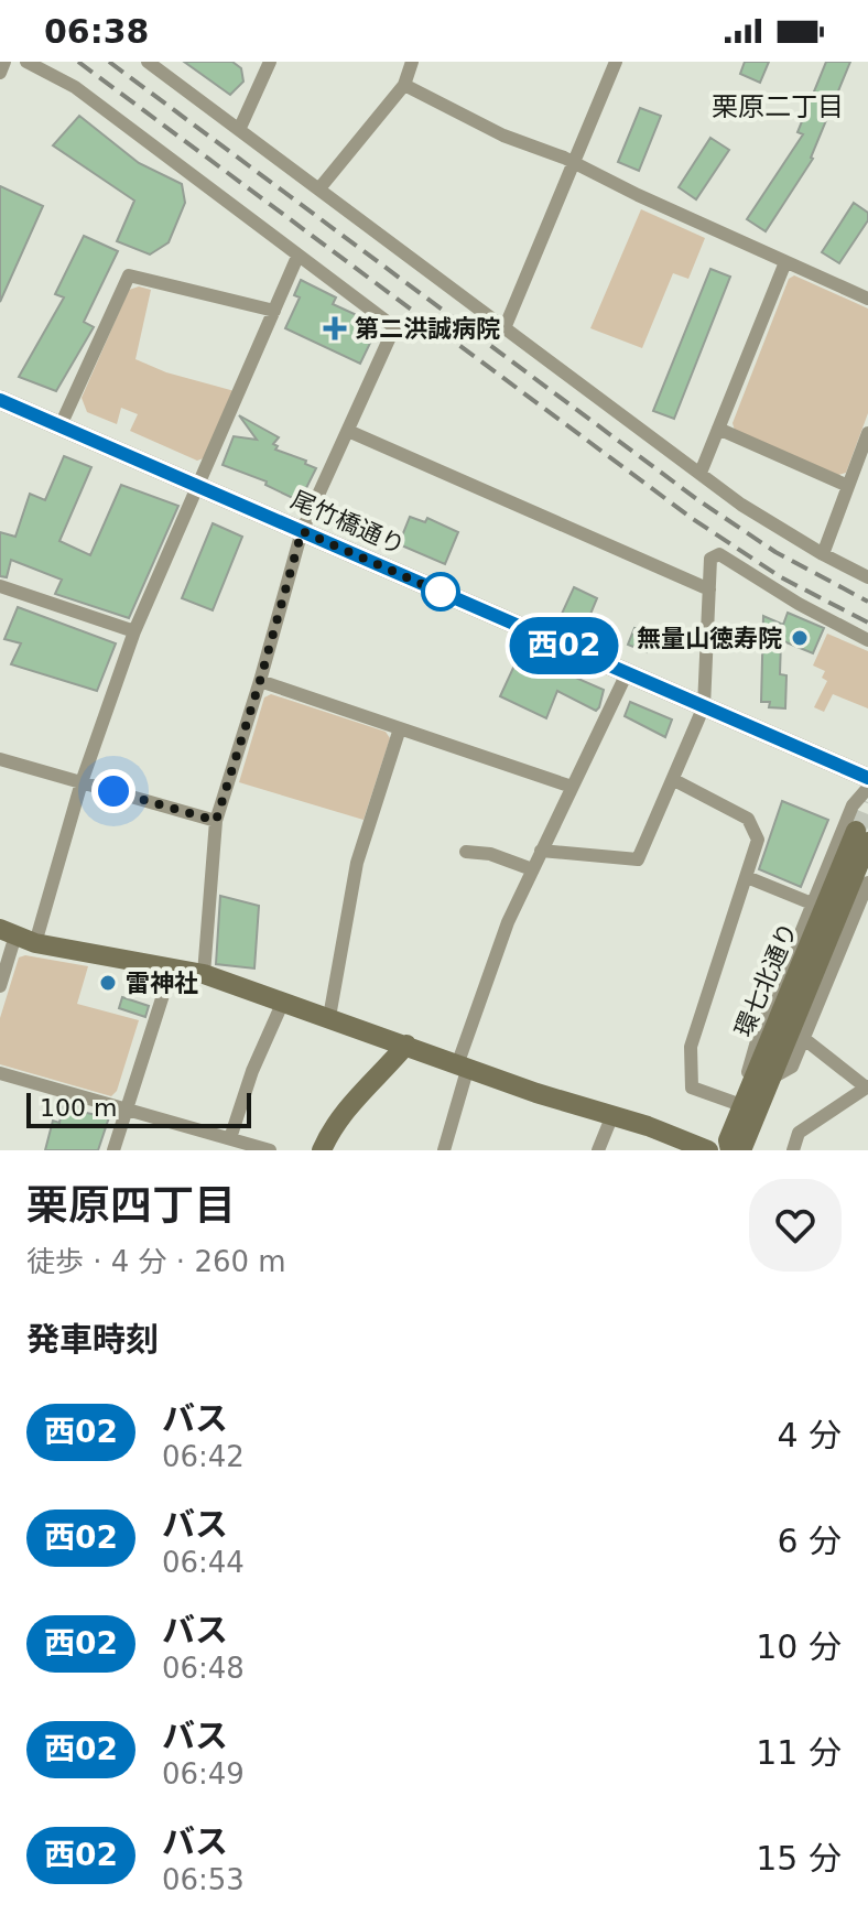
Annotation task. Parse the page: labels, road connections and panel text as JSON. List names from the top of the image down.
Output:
{
  "streets": {
    "street": ["尾竹橋通り", "環七北通り"]
  },
  "districts": ["栗原二丁目"],
  "places": {
    "health": ["第二洪誠病院"],
    "other": ["無量山徳寿院", "雷神社"]
  },
  "lines": ["bus line 西02"],
  "scale_bar": "100 m",
  "page": {
    "status": "06:38",
    "on_map": "西02",
    "scale": "100 m",
    "heading": [
      ["栗原四丁目", "徒歩 · 4 分 · 260 m"],
      "発車時刻"
    ],
    "list": [
      {
        "mark": "西02",
        "name": "バス",
        "note": "06:42",
        "value": "4 分"
      },
      {
        "mark": "西02",
        "name": "バス",
        "note": "06:44",
        "value": "6 分"
      },
      {
        "mark": "西02",
        "name": "バス",
        "note": "06:48",
        "value": "10 分"
      },
      {
        "mark": "西02",
        "name": "バス",
        "note": "06:49",
        "value": "11 分"
      },
      {
        "mark": "西02",
        "name": "バス",
        "note": "06:53",
        "value": "15 分"
      }
    ]
  }
}
